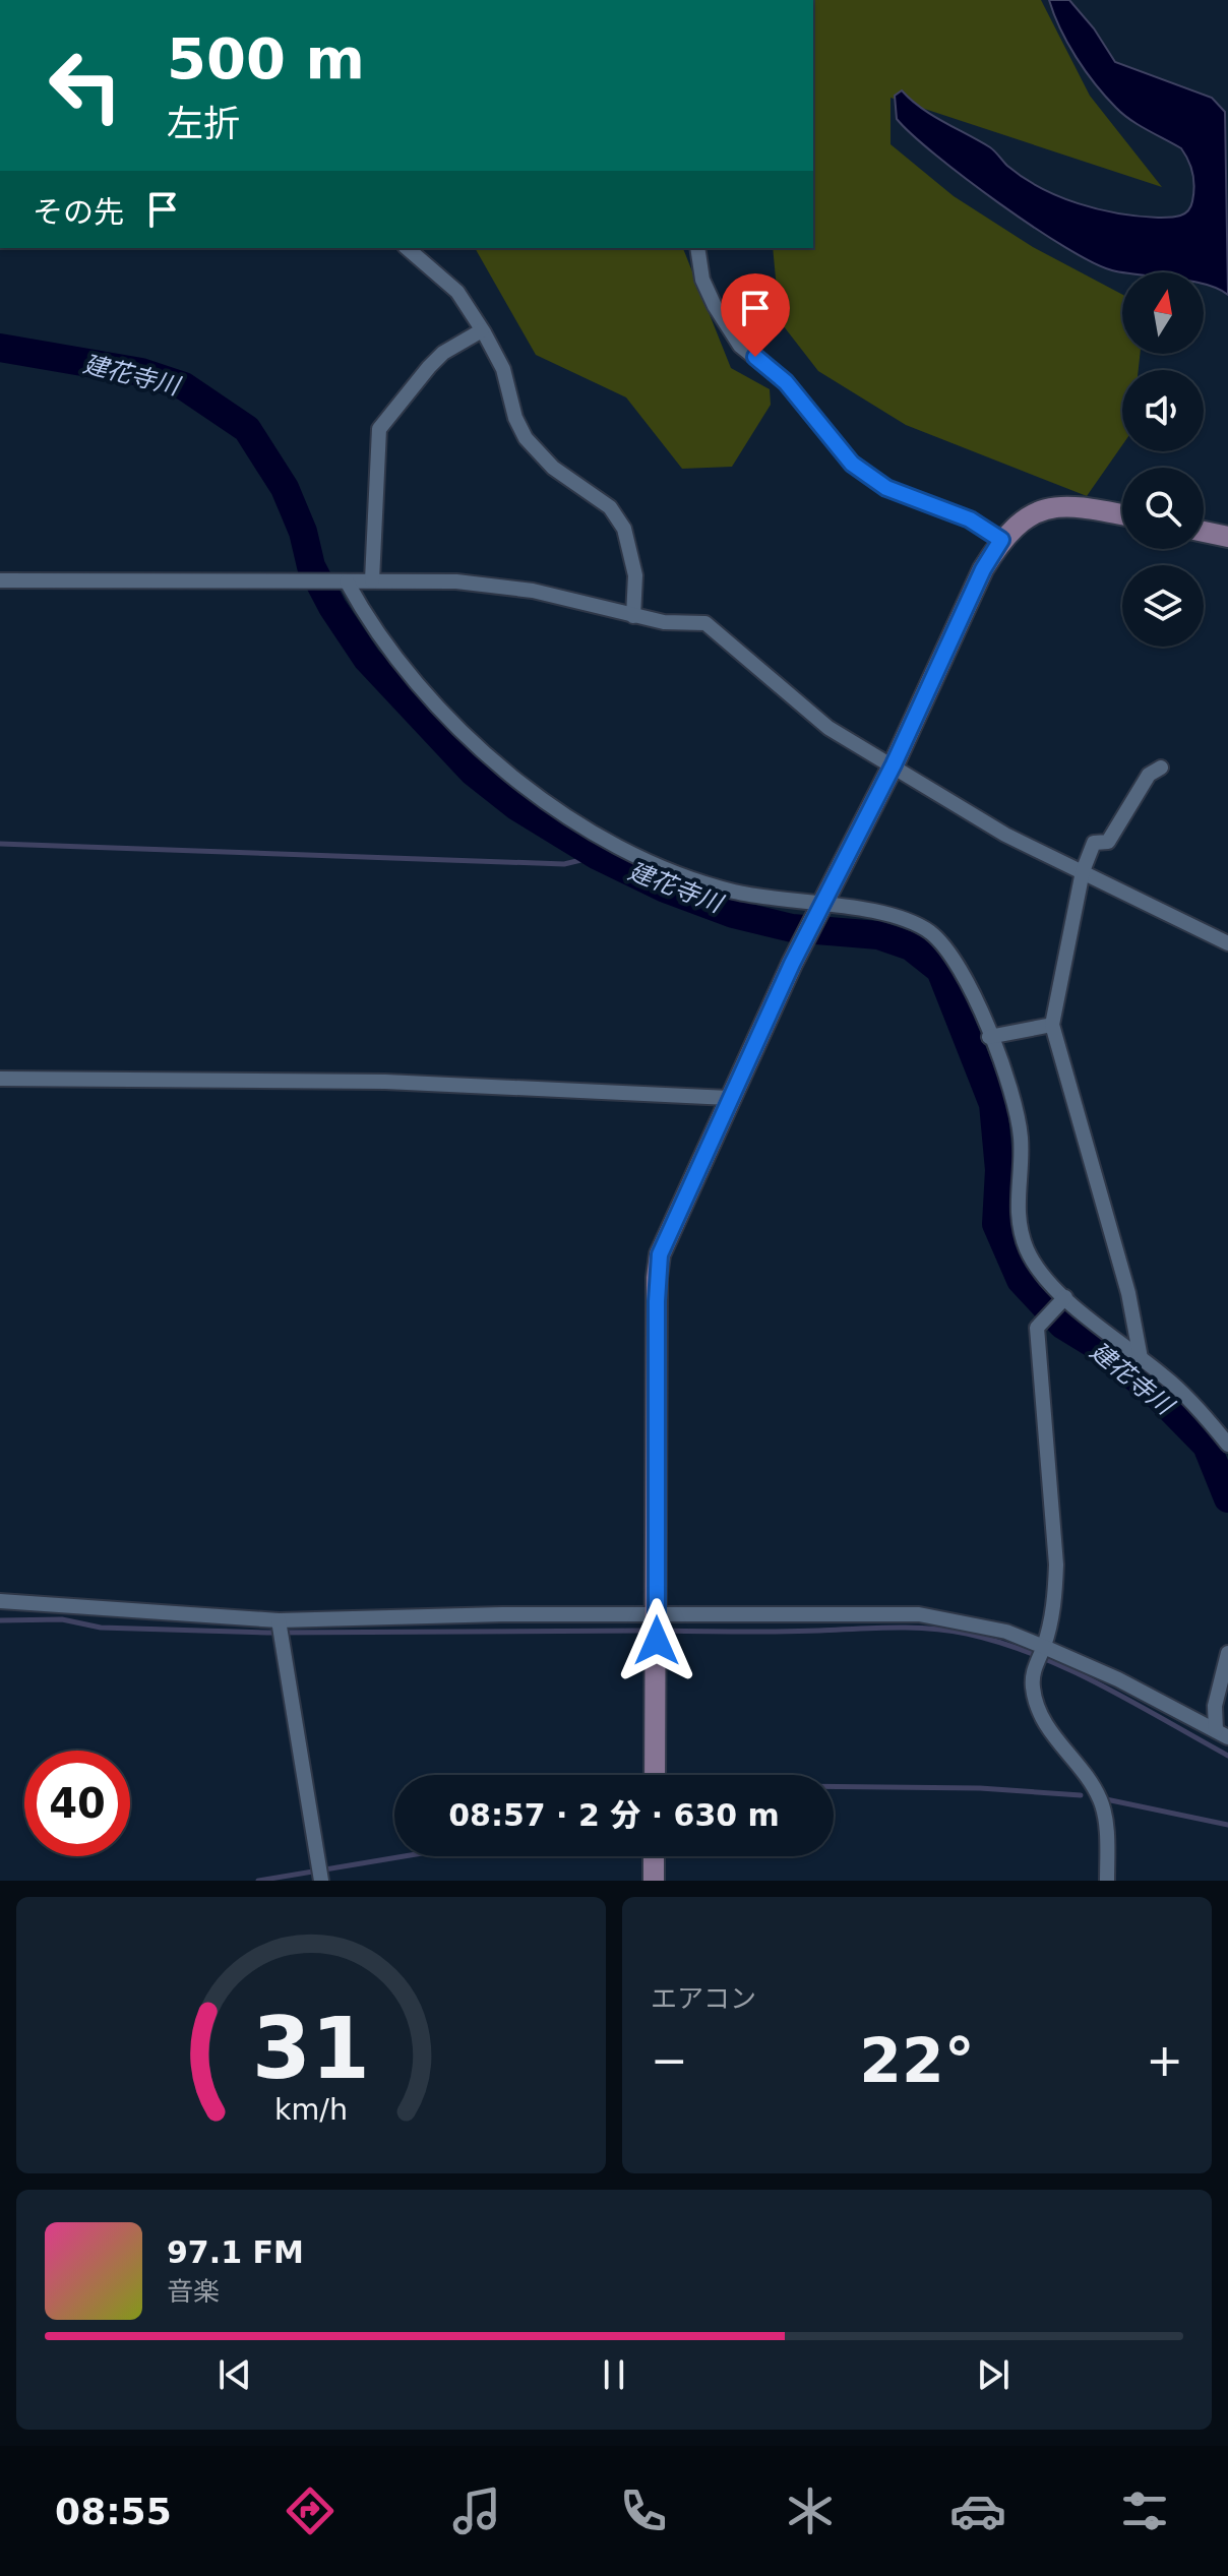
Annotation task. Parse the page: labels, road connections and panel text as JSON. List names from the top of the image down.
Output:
{
  "water": ["建花寺川"],
  "north": "top",
  "page": {
    "turn": ["500 m", "左折"],
    "then": "その先",
    "limit": "40",
    "trip": "08:57 · 2 分 · 630 m",
    "tile": "エアコン",
    "heat": ["−", "22°", "+"],
    "song": ["97.1 FM", "音楽"],
    "tabs": "08:55",
    "gauge": ["31", "km/h"]
  }
}
